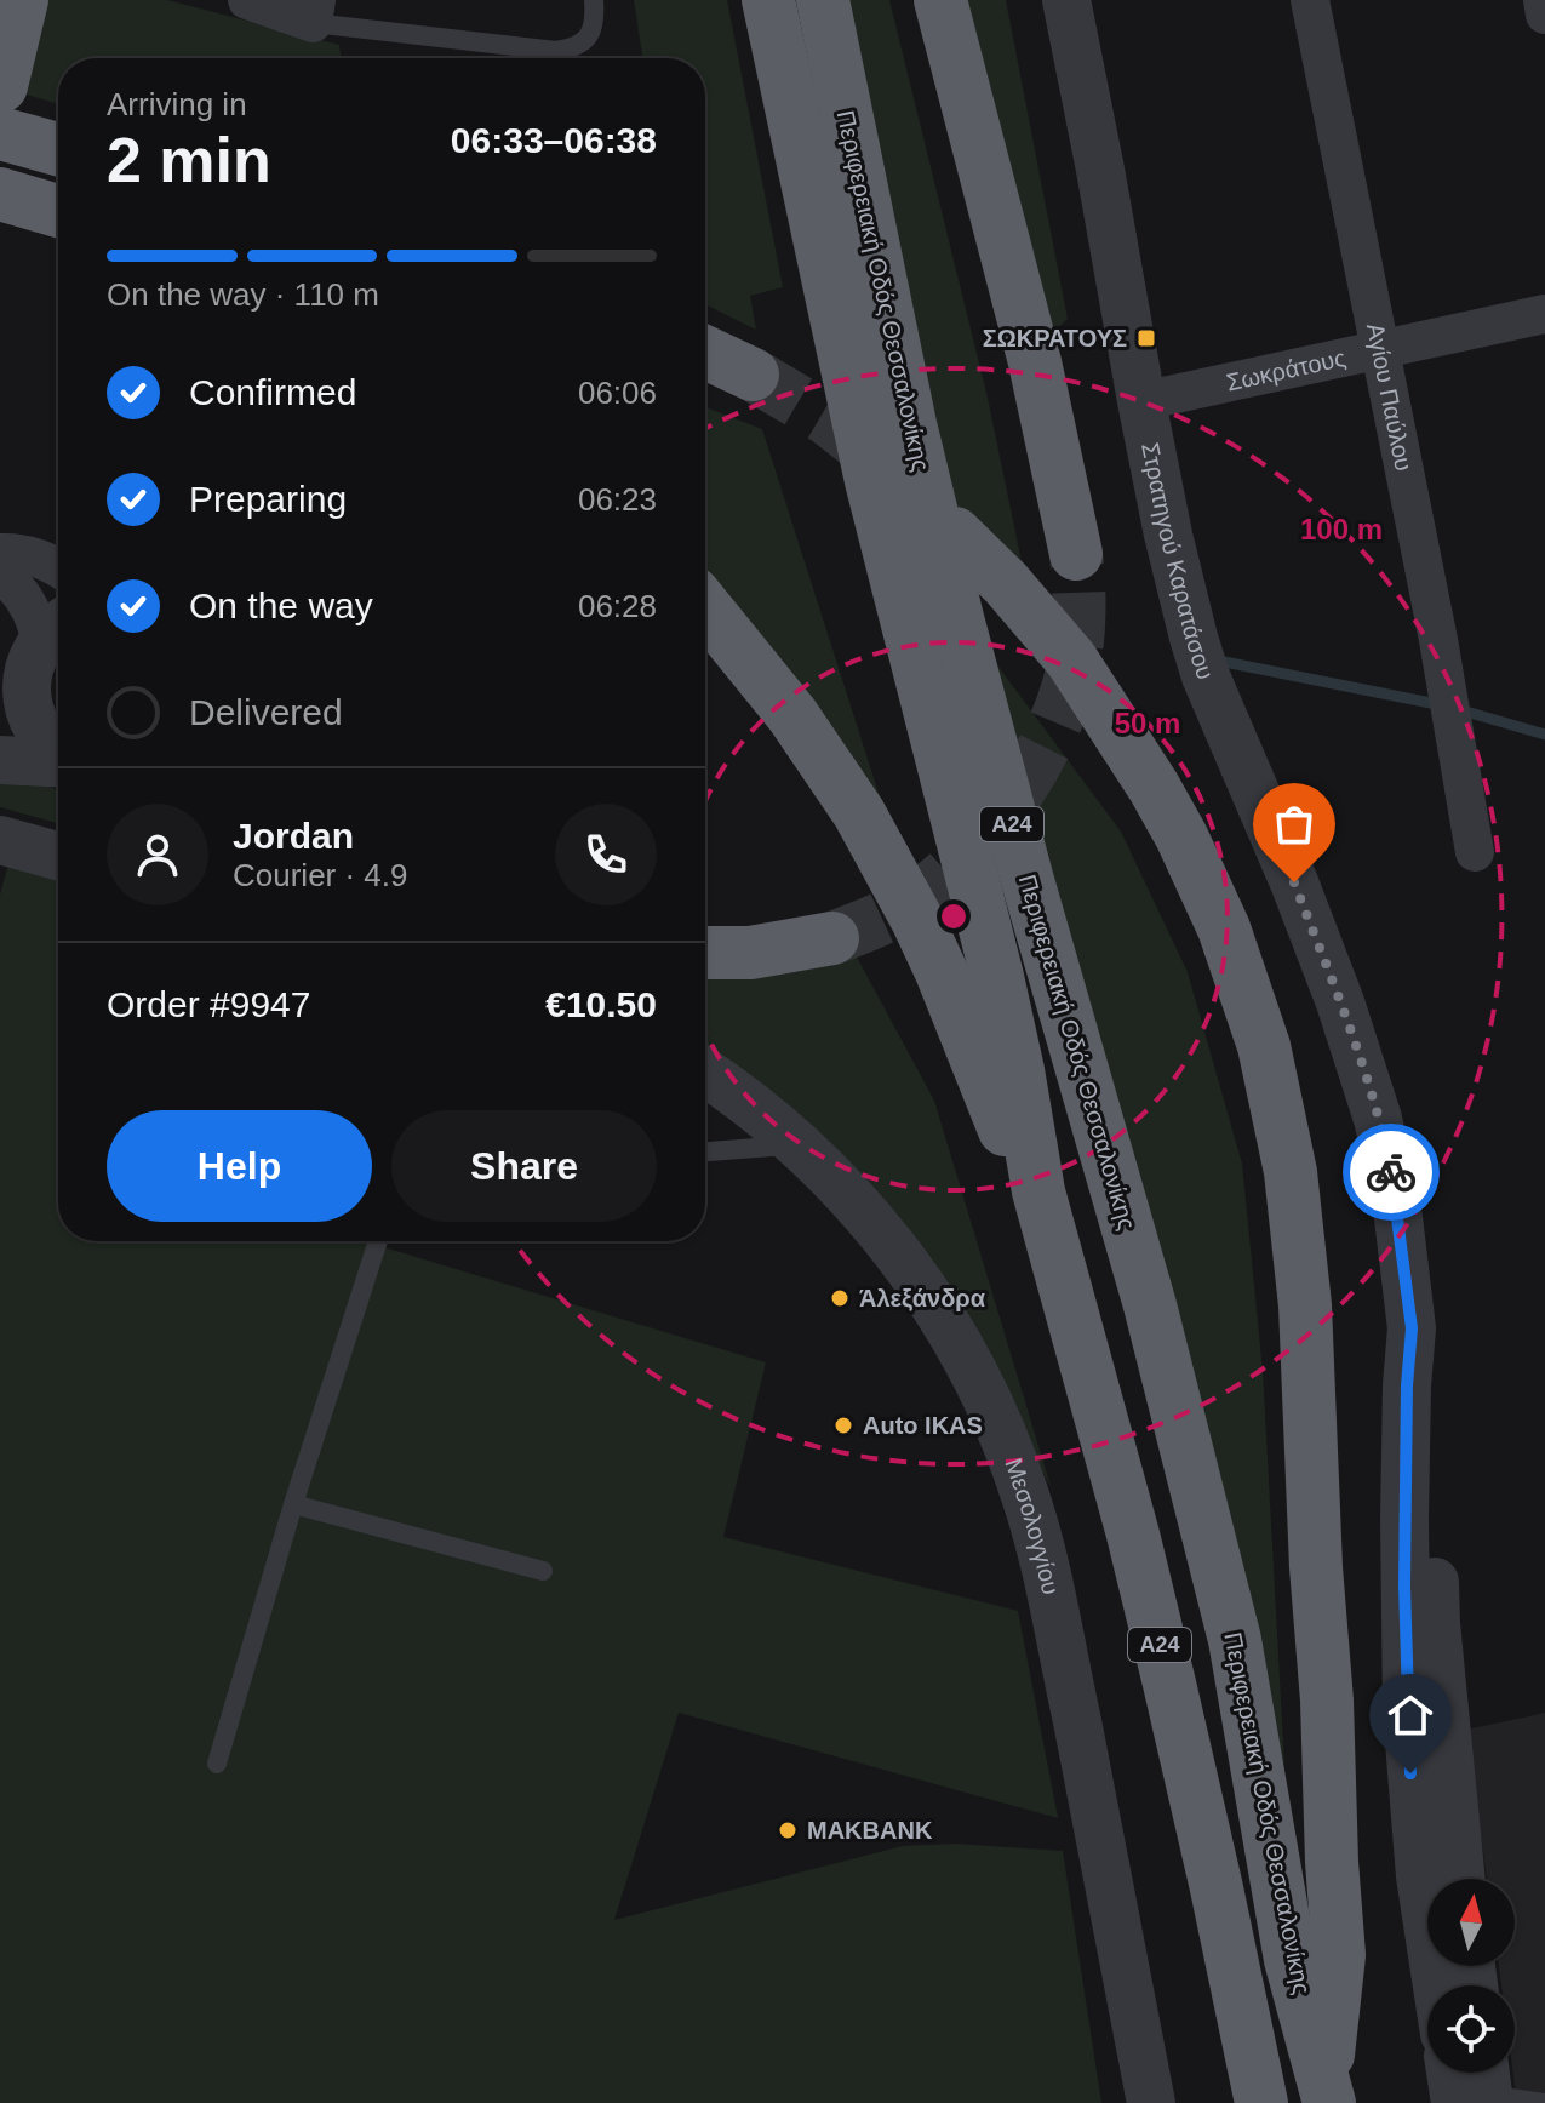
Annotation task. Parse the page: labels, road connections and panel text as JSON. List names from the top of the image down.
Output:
{
  "streets": {
    "highway": ["Περιφερειακή Οδός Θεσσαλονίκης", "Α24"],
    "street": [
      "Σωκράτους",
      "Αγίου Παύλου",
      "Στρατηγού Καρατάσου",
      "Μεσολογγίου"
    ]
  },
  "crossings": [
    ["Σωκράτους", "Αγίου Παύλου"],
    ["Σωκράτους", "Στρατηγού Καρατάσου"]
  ],
  "places": {
    "transit": ["ΣΩΚΡΑΤΟΥΣ"],
    "other": ["Άλεξάνδρα", "Auto IKAS", "MAKBANK"]
  },
  "north": "top",
  "page": {
    "heading": ["2 min", "Arriving in", "06:33–06:38"],
    "panel": [
      "Jordan",
      "Courier · 4.9",
      "Order #9947",
      "€10.50"
    ],
    "bar": "On the way · 110 m",
    "list": [
      ["Confirmed", "06:06"],
      ["Preparing", "06:23"],
      ["On the way", "06:28"],
      "Delivered"
    ],
    "buttons": ["Help", "Share"]
  },
  "rings": ["100 m", "50 m"]
}
